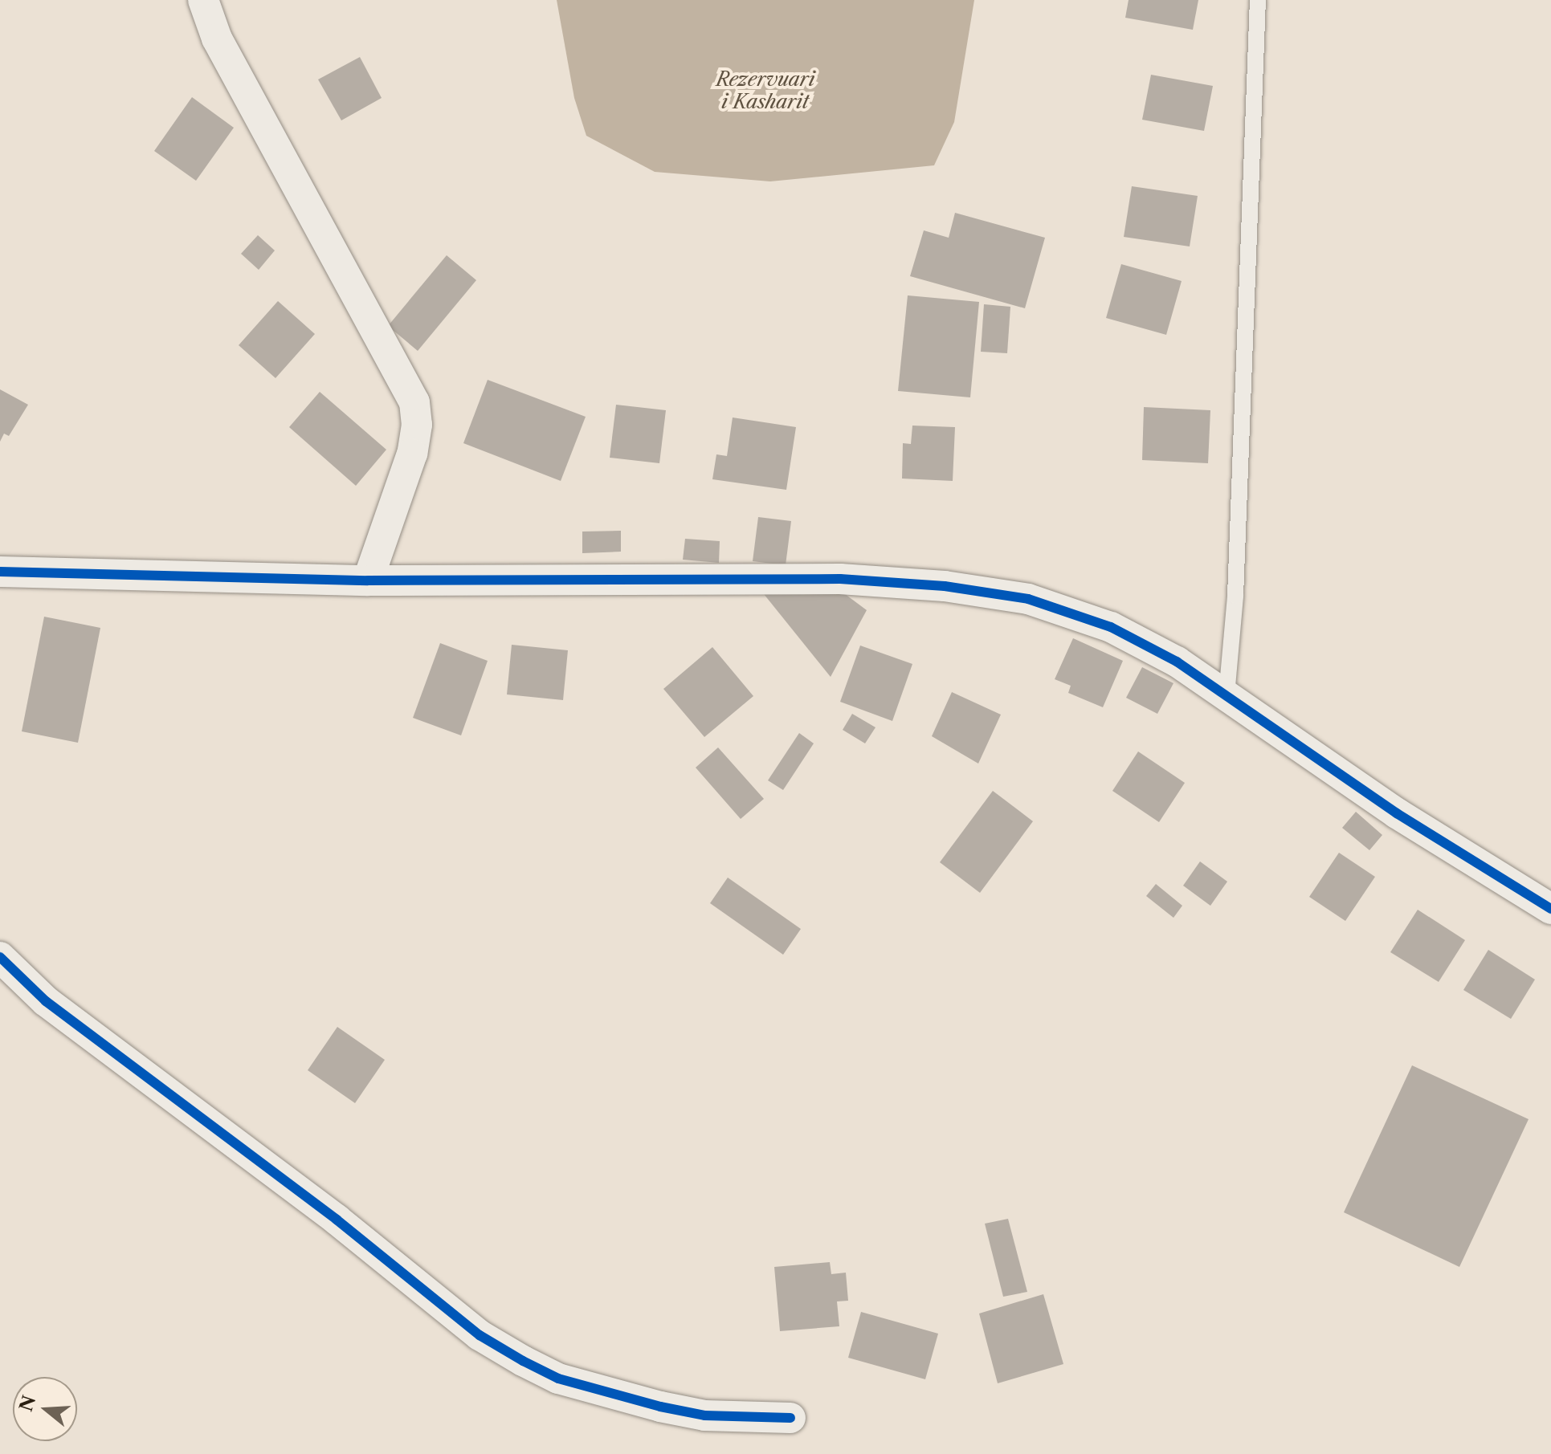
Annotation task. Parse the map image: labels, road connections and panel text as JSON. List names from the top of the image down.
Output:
{
  "water": ["Rezervuari i Kasharit"],
  "north": "left"
}
